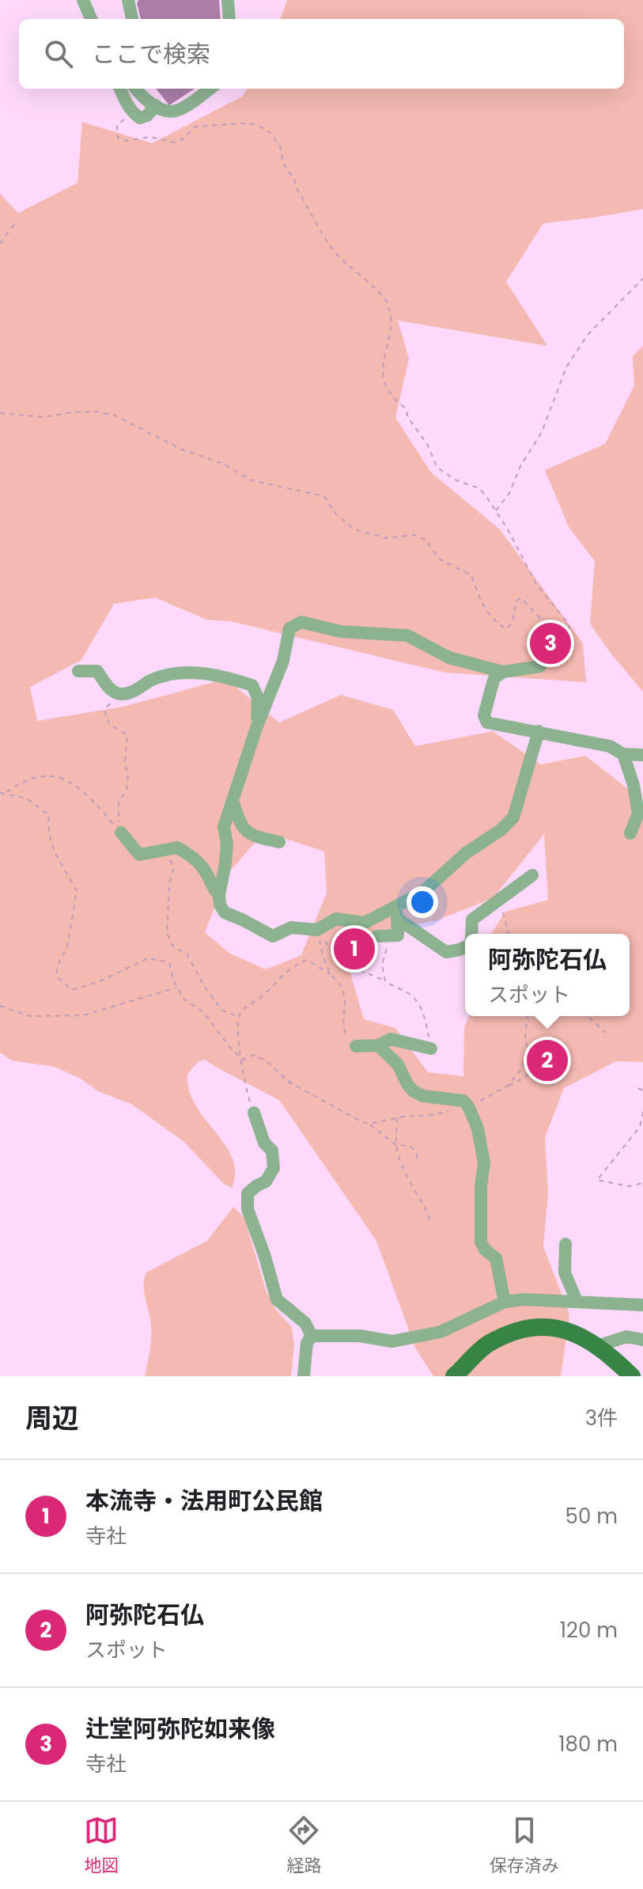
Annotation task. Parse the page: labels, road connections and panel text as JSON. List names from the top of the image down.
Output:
{
  "page": {
    "search": "ここで検索",
    "pins": ["3", "1", "2"],
    "popup": ["阿弥陀石仏", "スポット"],
    "heading": ["周辺", "3件"],
    "list": [
      {
        "mark": "1",
        "name": "本流寺・法用町公民館",
        "note": "寺社",
        "value": "50 m"
      },
      {
        "mark": "2",
        "name": "阿弥陀石仏",
        "note": "スポット",
        "value": "120 m"
      },
      {
        "mark": "3",
        "name": "辻堂阿弥陀如来像",
        "note": "寺社",
        "value": "180 m"
      }
    ],
    "nav": ["地図", "経路", "保存済み"]
  }
}
